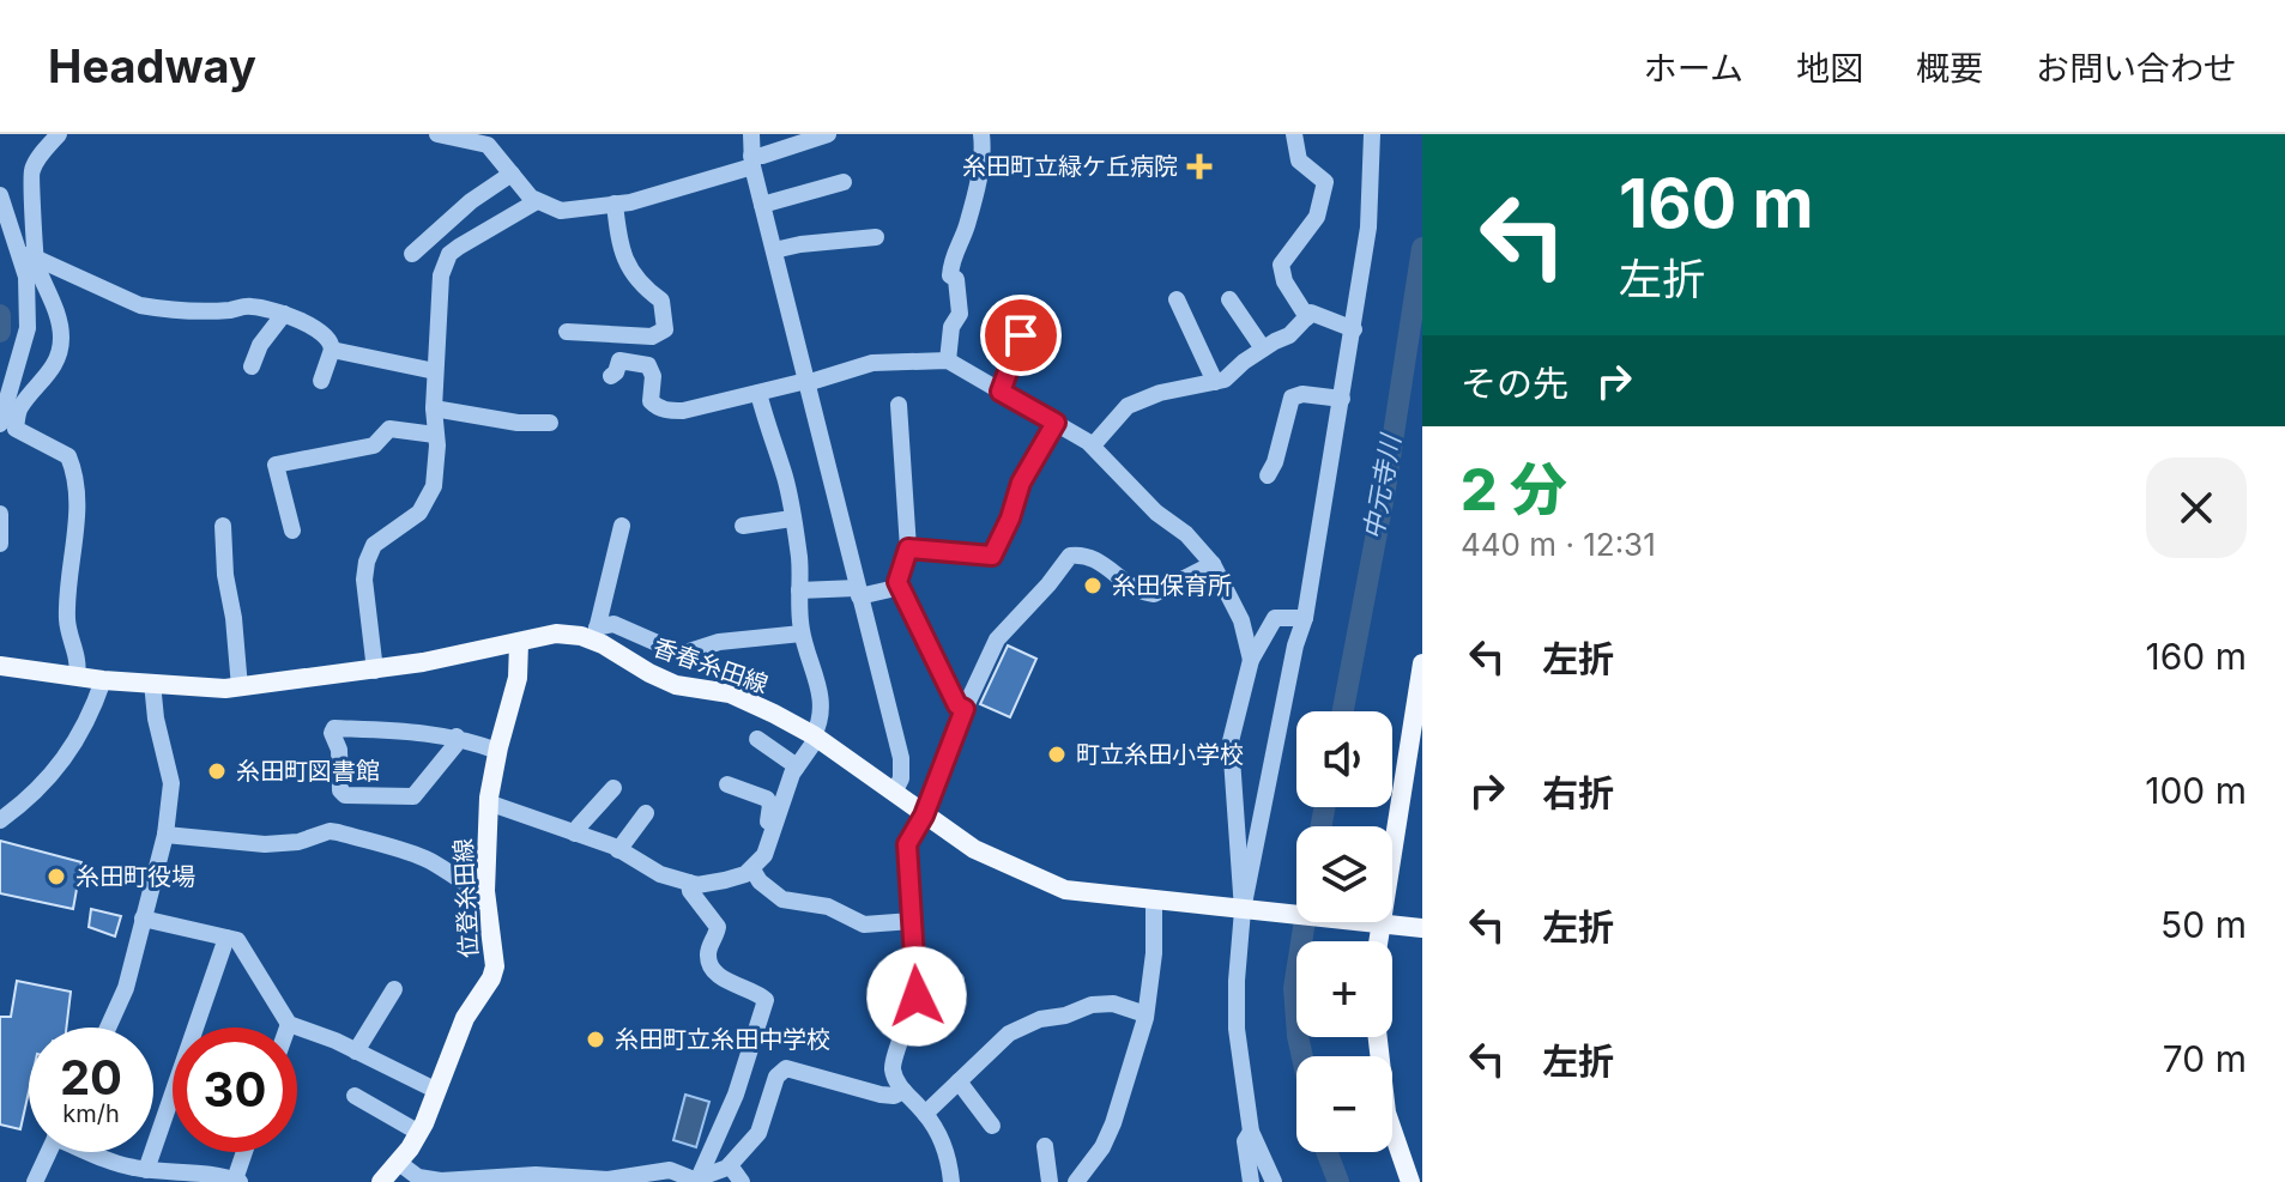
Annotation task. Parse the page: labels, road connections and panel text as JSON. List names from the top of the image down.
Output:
{
  "streets": {
    "main road": ["香春糸田線", "位登糸田線"]
  },
  "crossings": [
    ["香春糸田線", "位登糸田線"]
  ],
  "water": ["中元寺川"],
  "places": {
    "health": ["糸田町立緑ケ丘病院"],
    "other": [
      "糸田保育所",
      "町立糸田小学校",
      "糸田町図書館",
      "糸田町役場",
      "糸田町立糸田中学校"
    ]
  },
  "page": {
    "header": "Headway",
    "nav": [
      "ホーム",
      "地図",
      "概要",
      "お問い合わせ"
    ],
    "turn": ["160 m", "左折"],
    "then": "その先",
    "heading": ["2 分", "440 m · 12:31"],
    "list": [
      {
        "name": "左折",
        "value": "160 m"
      },
      {
        "name": "右折",
        "value": "100 m"
      },
      {
        "name": "左折",
        "value": "50 m"
      },
      {
        "name": "左折",
        "value": "70 m"
      }
    ],
    "map_buttons": ["+", "−"],
    "speed": "20 km/h",
    "limit": "30"
  }
}
